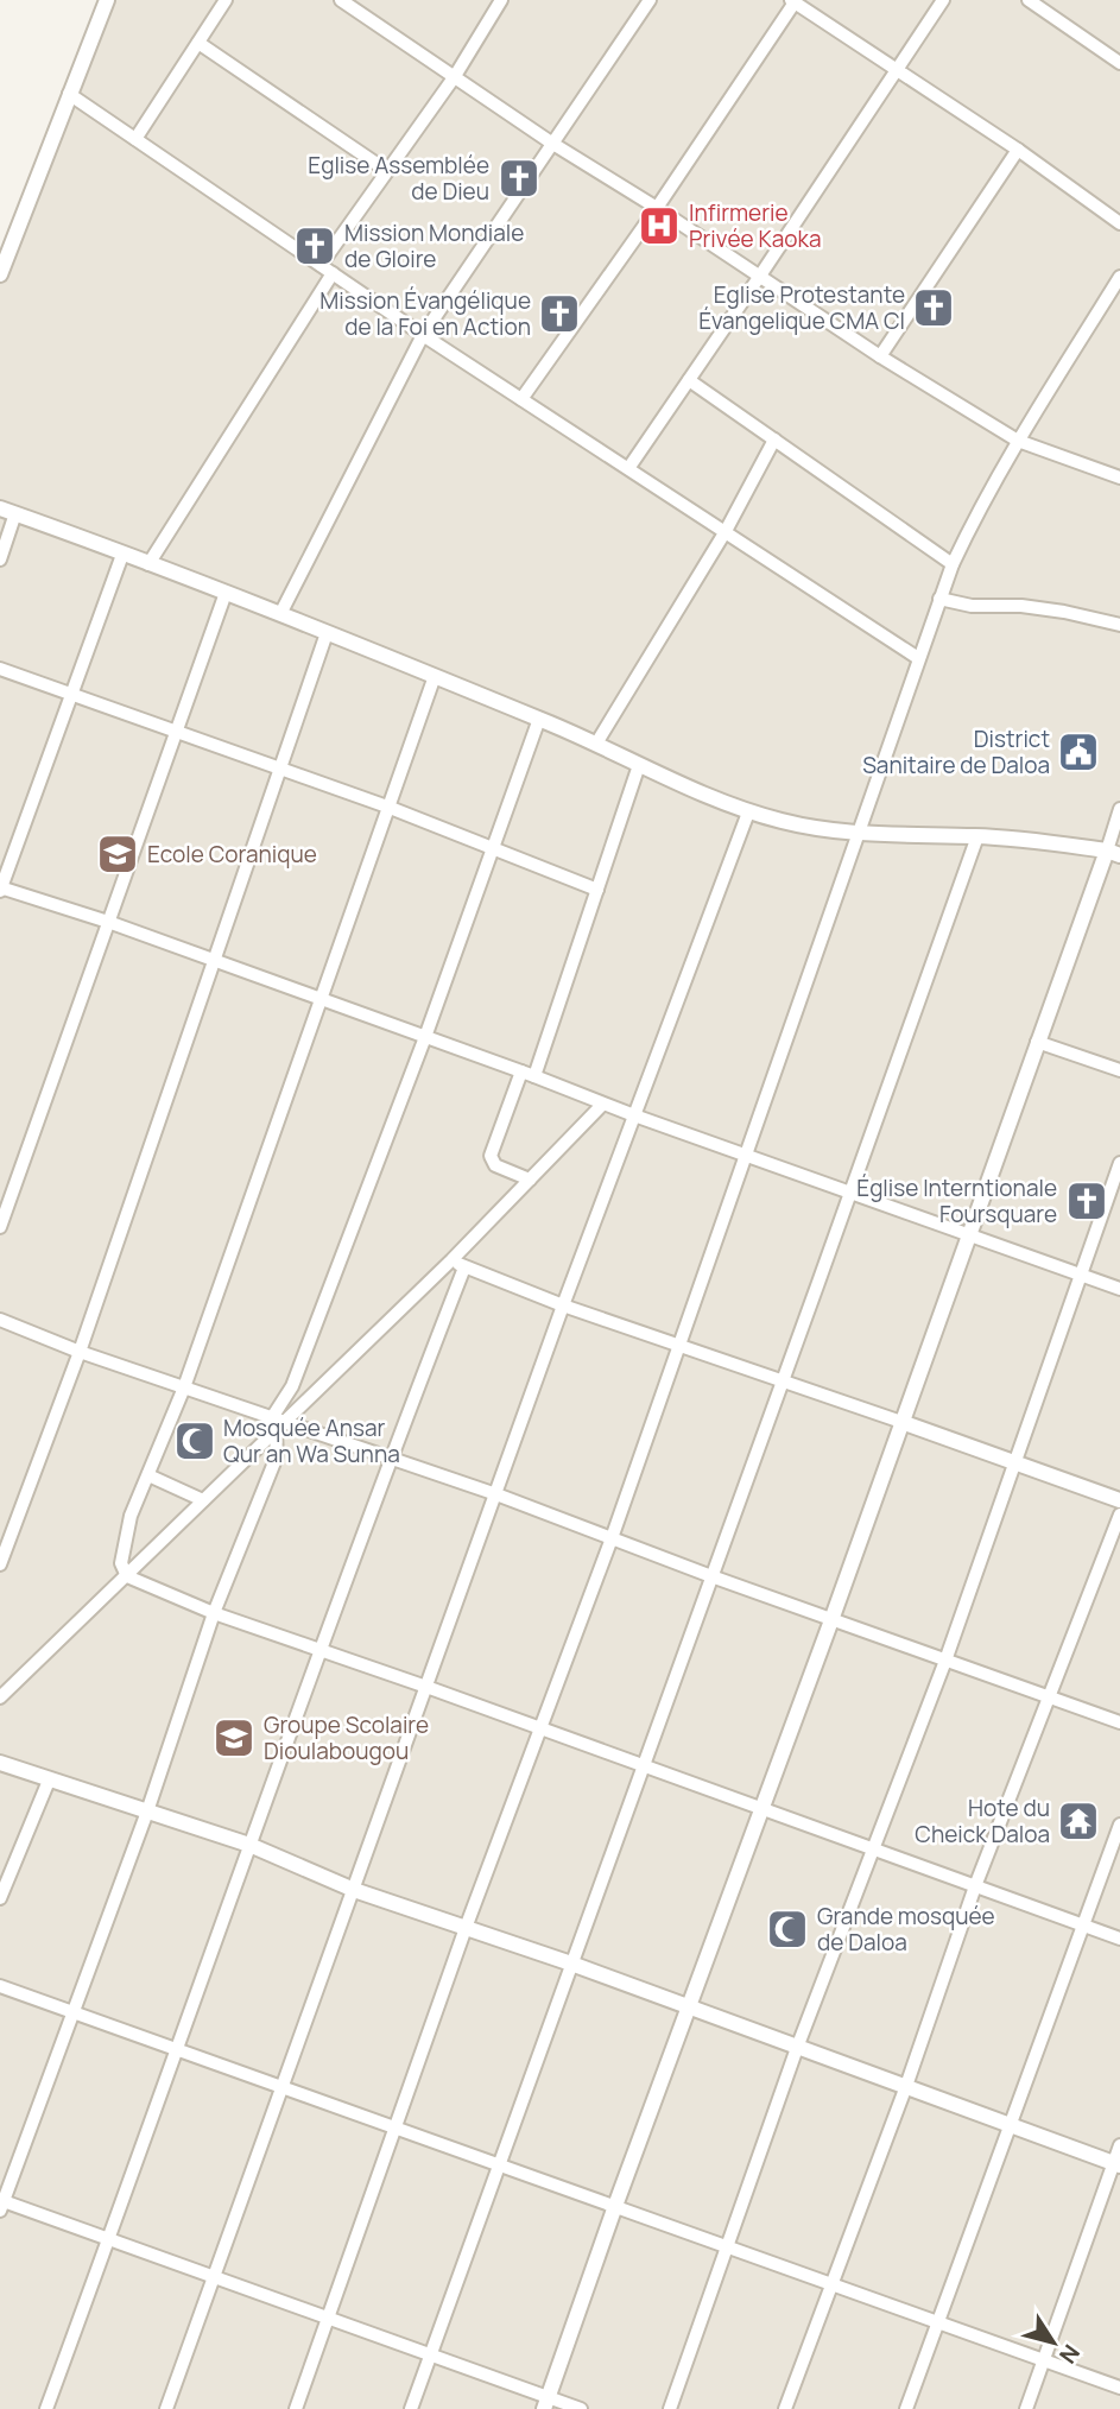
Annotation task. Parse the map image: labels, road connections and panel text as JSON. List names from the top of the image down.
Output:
{
  "places": {
    "church": [
      "Eglise Assemblée de Dieu",
      "Mission Mondiale de Gloire",
      "Eglise Protestante Évangelique CMA CI",
      "Mission Évangélique de la Foi en Action",
      "Église Interntionale Foursquare"
    ],
    "hospital": ["Infirmerie Privée Kaoka"],
    "public building": ["District Sanitaire de Daloa"],
    "school or university": ["Ecole Coranique", "Groupe Scolaire Dioulabougou"],
    "mosque": ["Mosquée Ansar Qur an Wa Sunna", "Grande mosquée de Daloa"],
    "temple": ["Hote du Cheick Daloa"]
  },
  "north": "bottom right"
}
